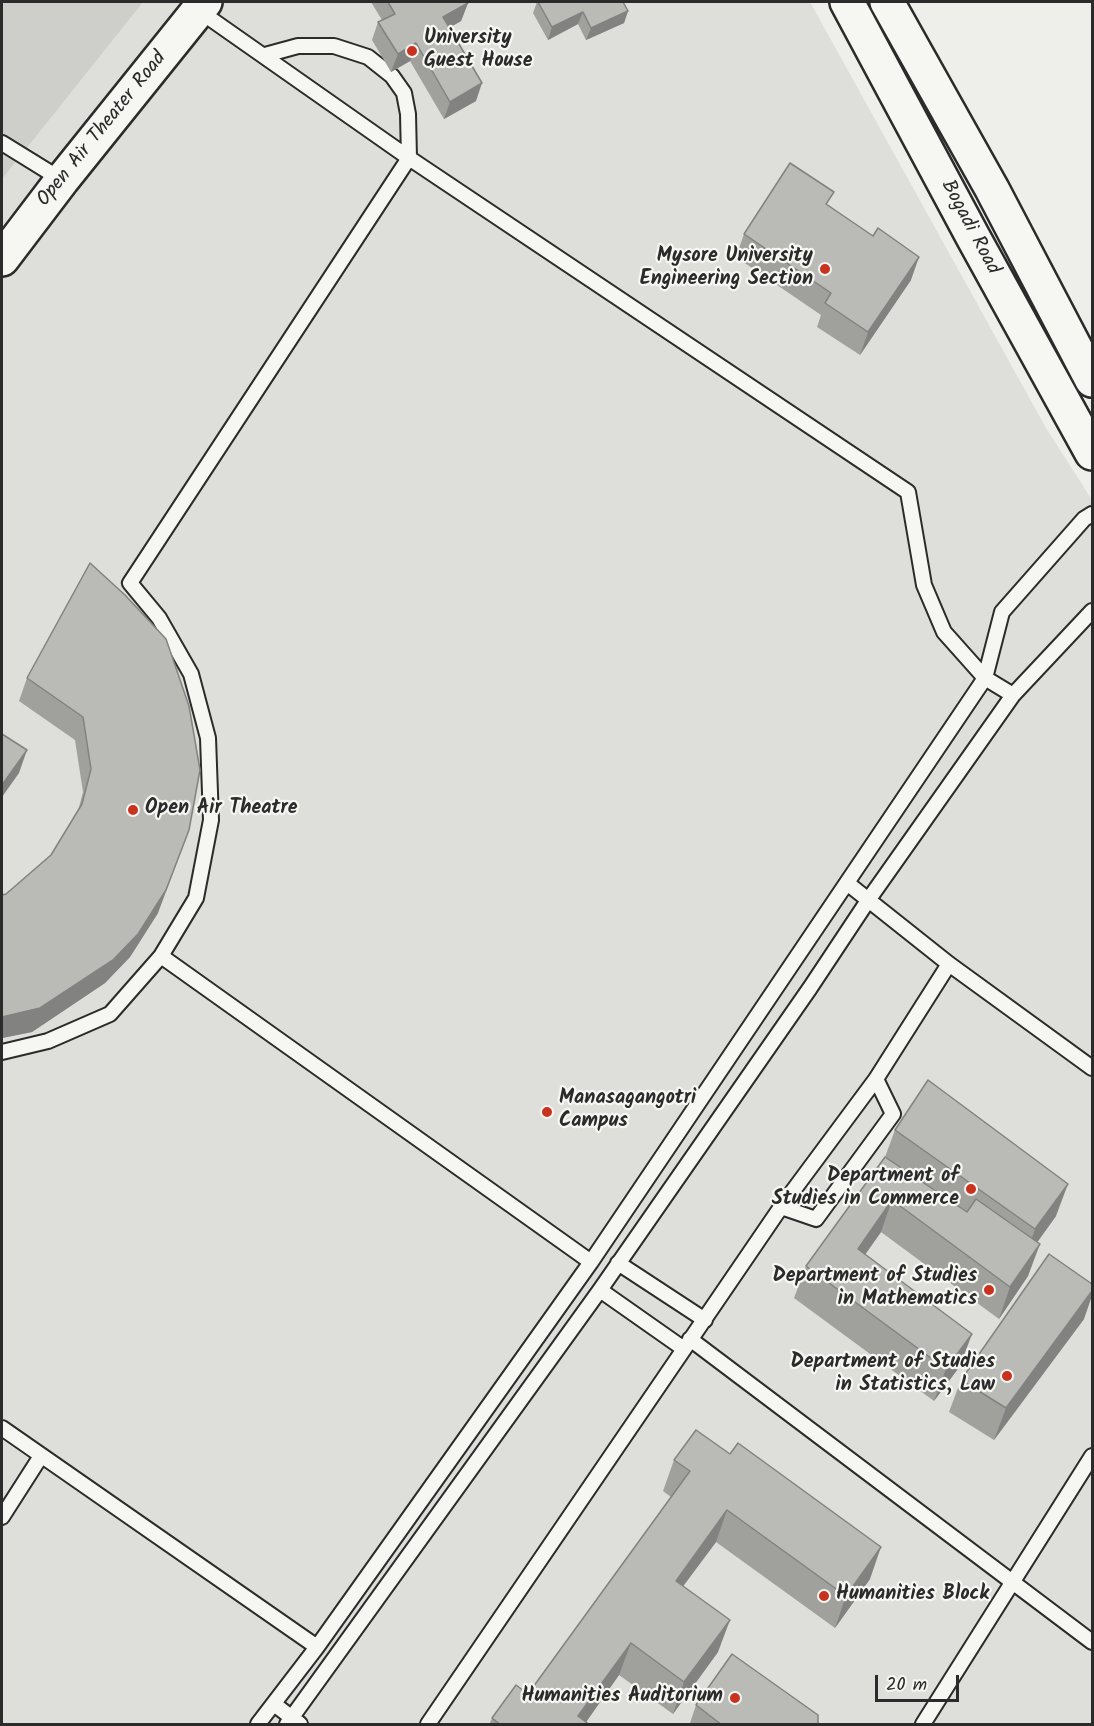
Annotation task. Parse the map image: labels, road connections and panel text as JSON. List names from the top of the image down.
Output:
{
  "streets": {
    "main road": ["Open Air Theater Road", "Bogadi Road"]
  },
  "places": [
    "University Guest House",
    "Mysore University Engineering Section",
    "Open Air Theatre",
    "Manasagangotri Campus",
    "Department of Studies in Commerce",
    "Department of Studies in Mathematics",
    "Department of Studies in Statistics, Law",
    "Humanities Block",
    "Humanities Auditorium"
  ],
  "scale_bar": "20 m"
}
